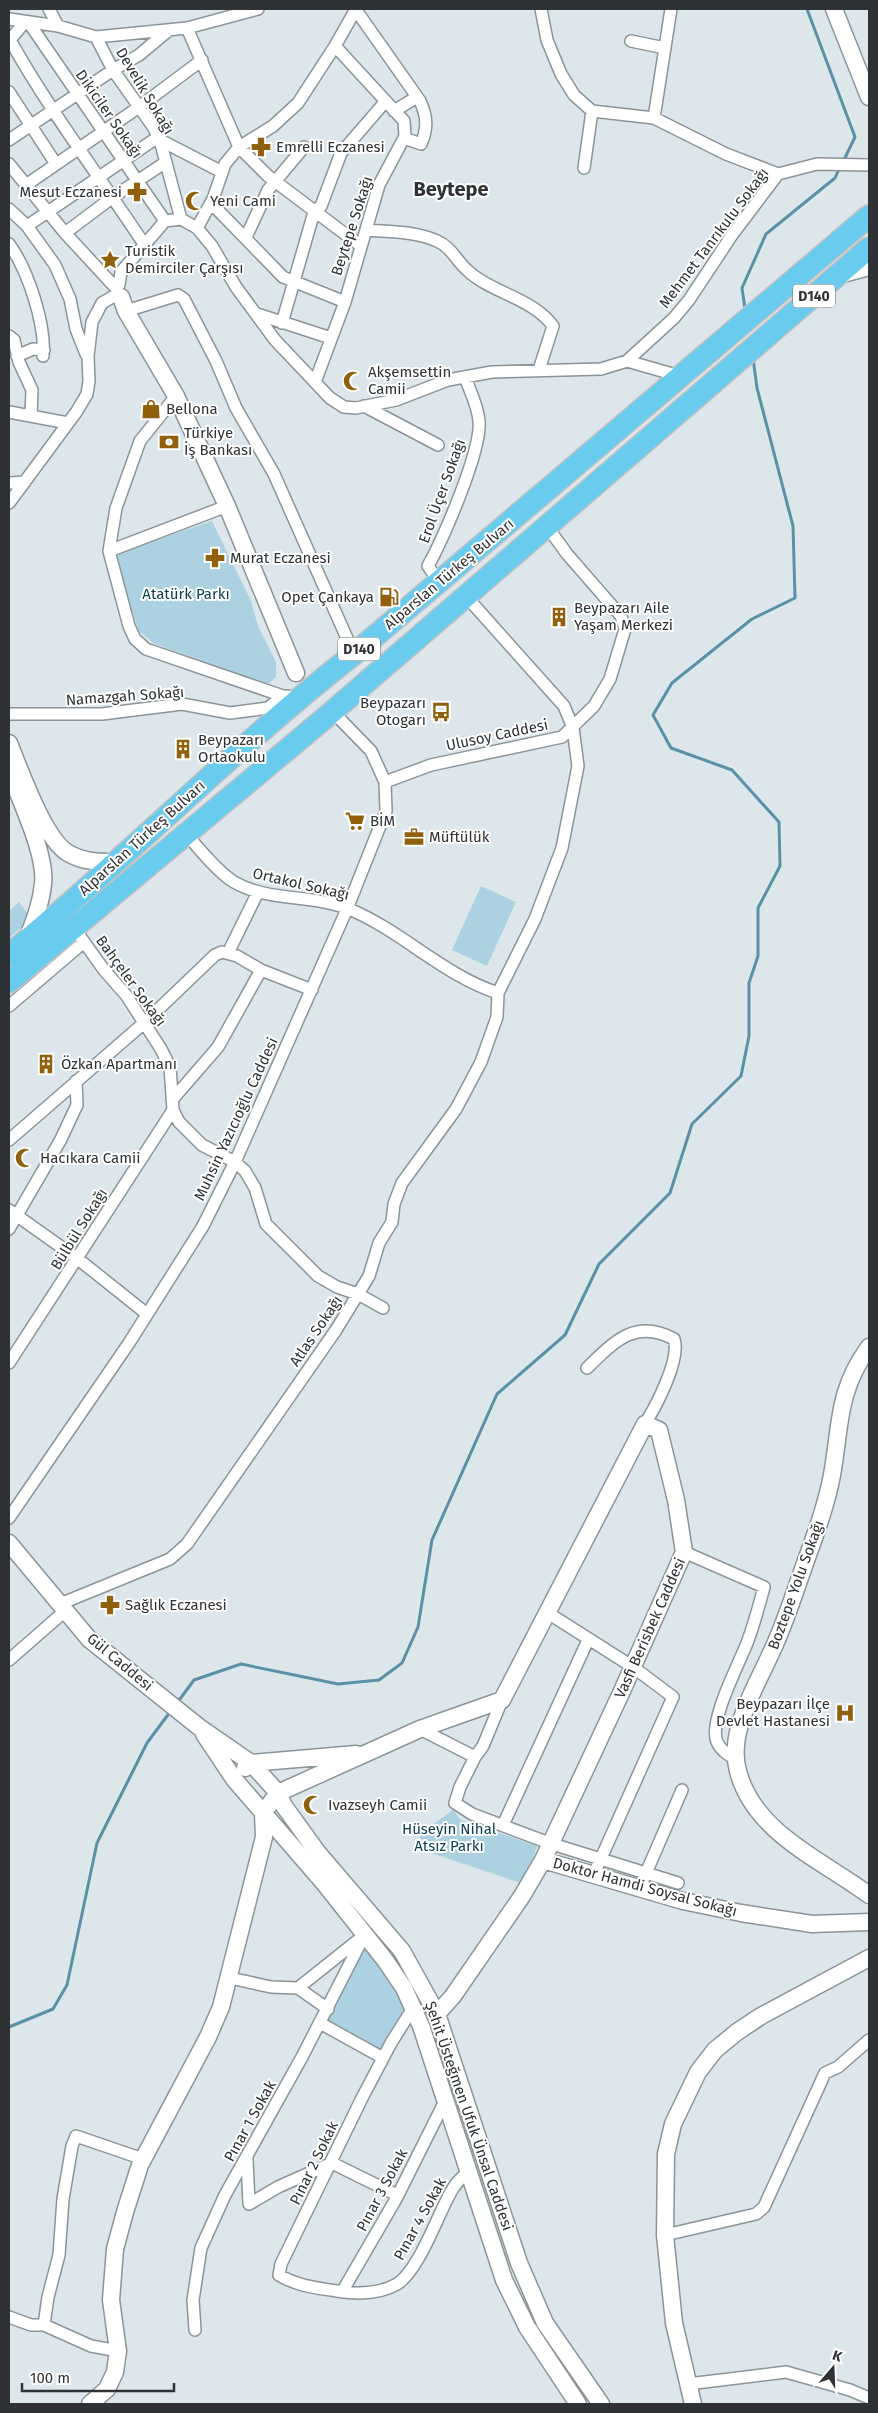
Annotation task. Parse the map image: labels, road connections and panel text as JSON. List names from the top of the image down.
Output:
{
  "streets": {
    "highway": ["D140", "Alparslan Türkeş Bulvarı"],
    "street": [
      "Develik Sokağı",
      "Dikiciler Sokağı",
      "Beytepe Sokağı",
      "Mehmet Tanrıkulu Sokağı",
      "Erol Üçer Sokağı",
      "Namazgah Sokağı",
      "Ulusoy Caddesi",
      "Ortakol Sokağı",
      "Bahçeler Sokağı",
      "Muhsin Yazıcıoğlu Caddesi",
      "Bülbül Sokağı",
      "Atlas Sokağı",
      "Boztepe Yolu Sokağı",
      "Vasfi Berisbek Caddesi",
      "Gül Caddesi",
      "Doktor Hamdi Soysal Sokağı",
      "Şehit Üsteğmen Ufuk Ünsal Caddesi",
      "Pınar 1 Sokak",
      "Pınar 2 Sokak",
      "Pınar 3 Sokak",
      "Pınar 4 Sokak"
    ]
  },
  "crossings": [
    ["Erol Üçer Sokağı", "Alparslan Türkeş Bulvarı"],
    ["Alparslan Türkeş Bulvarı", "Namazgah Sokağı"],
    ["Alparslan Türkeş Bulvarı", "Ulusoy Caddesi"],
    ["Alparslan Türkeş Bulvarı", "Ortakol Sokağı"],
    ["Alparslan Türkeş Bulvarı", "Bahçeler Sokağı"],
    ["Alparslan Türkeş Bulvarı", "Muhsin Yazıcıoğlu Caddesi"],
    ["Namazgah Sokağı", "Muhsin Yazıcıoğlu Caddesi"],
    ["Ulusoy Caddesi", "Muhsin Yazıcıoğlu Caddesi"],
    ["Ortakol Sokağı", "Muhsin Yazıcıoğlu Caddesi"],
    ["Ortakol Sokağı", "Atlas Sokağı"],
    ["Bahçeler Sokağı", "Bülbül Sokağı"],
    ["Atlas Sokağı", "Gül Caddesi"],
    ["Vasfi Berisbek Caddesi", "Doktor Hamdi Soysal Sokağı"],
    ["Vasfi Berisbek Caddesi", "Şehit Üsteğmen Ufuk Ünsal Caddesi"],
    ["Gül Caddesi", "Şehit Üsteğmen Ufuk Ünsal Caddesi"],
    ["Şehit Üsteğmen Ufuk Ünsal Caddesi", "Pınar 1 Sokak"],
    ["Şehit Üsteğmen Ufuk Ünsal Caddesi", "Pınar 2 Sokak"],
    ["Şehit Üsteğmen Ufuk Ünsal Caddesi", "Pınar 3 Sokak"],
    ["Şehit Üsteğmen Ufuk Ünsal Caddesi", "Pınar 4 Sokak"],
    ["Pınar 2 Sokak", "Pınar 3 Sokak"],
    ["Pınar 2 Sokak", "Pınar 4 Sokak"],
    ["Pınar 3 Sokak", "Pınar 4 Sokak"]
  ],
  "districts": ["Beytepe"],
  "parks": ["Atatürk Parkı", "Hüseyin Nihal Atsız Parkı"],
  "places": {
    "pharmacy": [
      "Emrelli Eczanesi",
      "Mesut Eczanesi",
      "Murat Eczanesi",
      "Sağlık Eczanesi"
    ],
    "mosque": [
      "Yeni Cami",
      "Akşemsettin Camii",
      "Hacıkara Camii",
      "Ivazseyh Camii"
    ],
    "place": ["Turistik Demirciler Çarşısı"],
    "shop": ["Bellona"],
    "bank": ["Türkiye İş Bankası"],
    "fuel station": ["Opet Çankaya"],
    "building": ["Beypazarı Aile Yaşam Merkezi", "Beypazarı Ortaokulu", "Özkan Apartmanı"],
    "bus stop": ["Beypazarı Otogarı"],
    "supermarket": ["BİM"],
    "office": ["Müftülük"],
    "hospital": ["Beypazarı İlçe Devlet Hastanesi"]
  },
  "scale_bar": "100 m",
  "north": "top"
}
